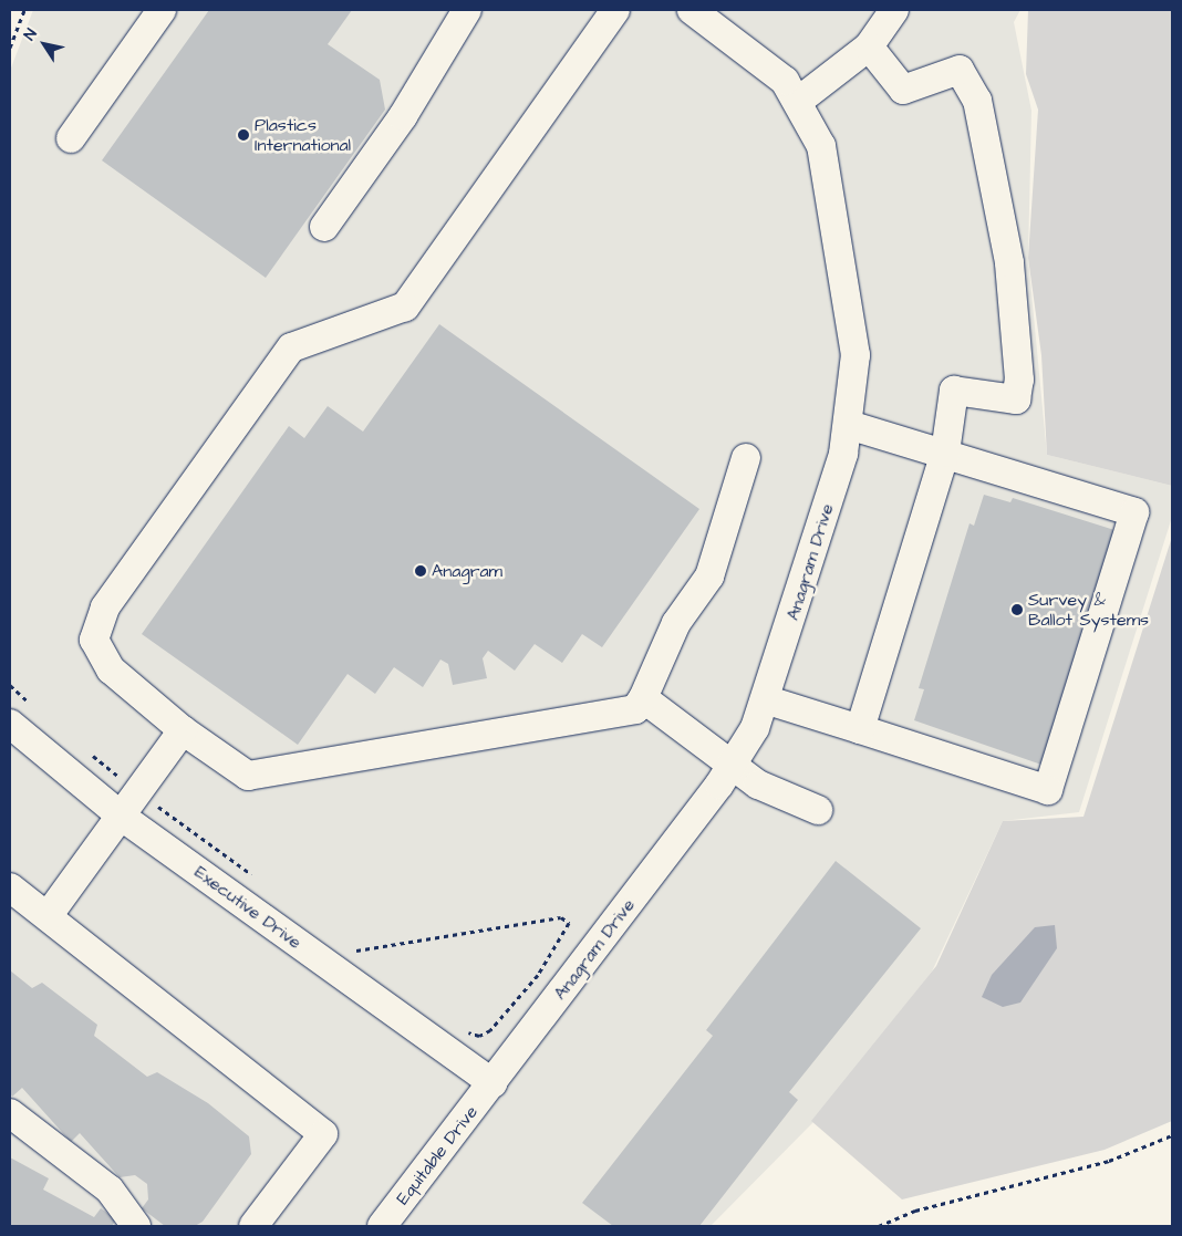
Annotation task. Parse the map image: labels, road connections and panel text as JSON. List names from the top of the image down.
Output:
{
  "streets": {
    "street": ["Anagram Drive", "Executive Drive", "Equitable Drive"]
  },
  "crossings": [
    ["Anagram Drive", "Executive Drive"],
    ["Anagram Drive", "Equitable Drive"],
    ["Executive Drive", "Equitable Drive"]
  ],
  "places": ["Plastics International", "Anagram", "Survey & Ballot Systems"],
  "north": "top left"
}
